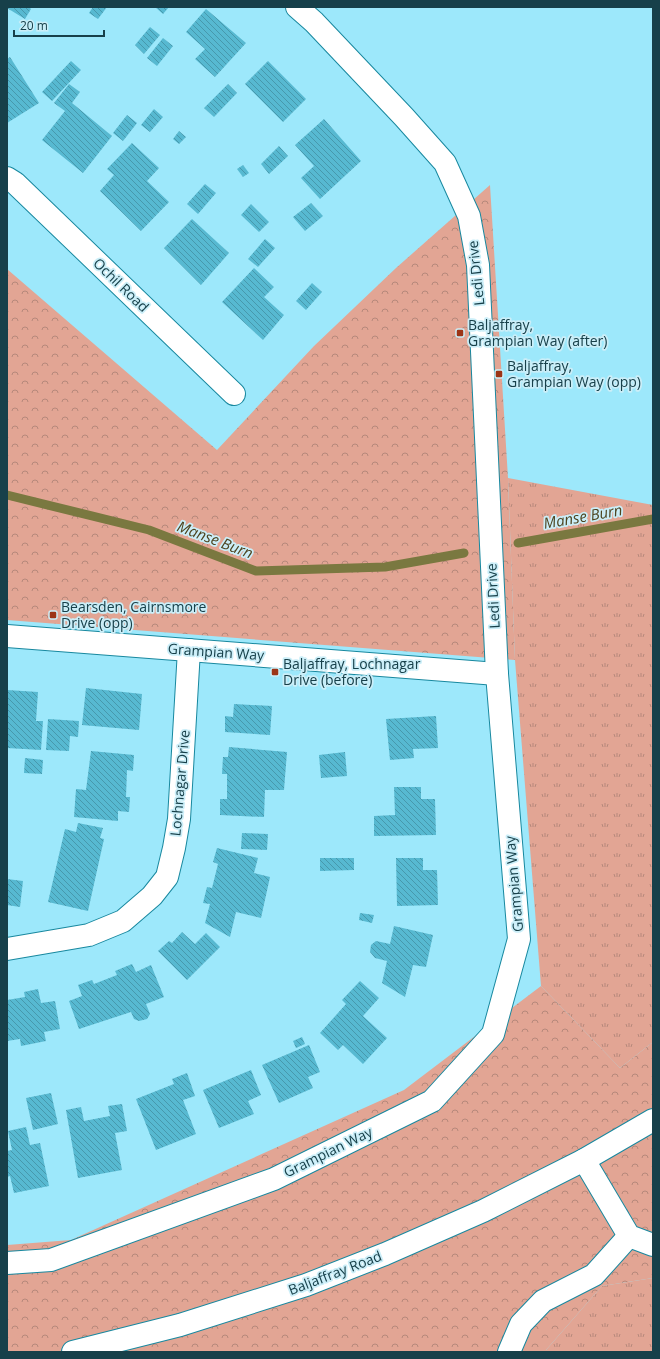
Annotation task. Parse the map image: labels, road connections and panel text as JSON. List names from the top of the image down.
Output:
{
  "streets": {
    "street": [
      "Ledi Drive",
      "Ochil Road",
      "Grampian Way",
      "Lochnagar Drive",
      "Baljaffray Road"
    ]
  },
  "crossings": [
    ["Ledi Drive", "Grampian Way"],
    ["Grampian Way", "Lochnagar Drive"]
  ],
  "water": ["Manse Burn"],
  "places": {
    "transit": [
      "Baljaffray, Grampian Way (after)",
      "Baljaffray, Grampian Way (opp)",
      "Bearsden, Cairnsmore Drive (opp)",
      "Baljaffray, Lochnagar Drive (before)"
    ]
  },
  "scale_bar": "20 m"
}
